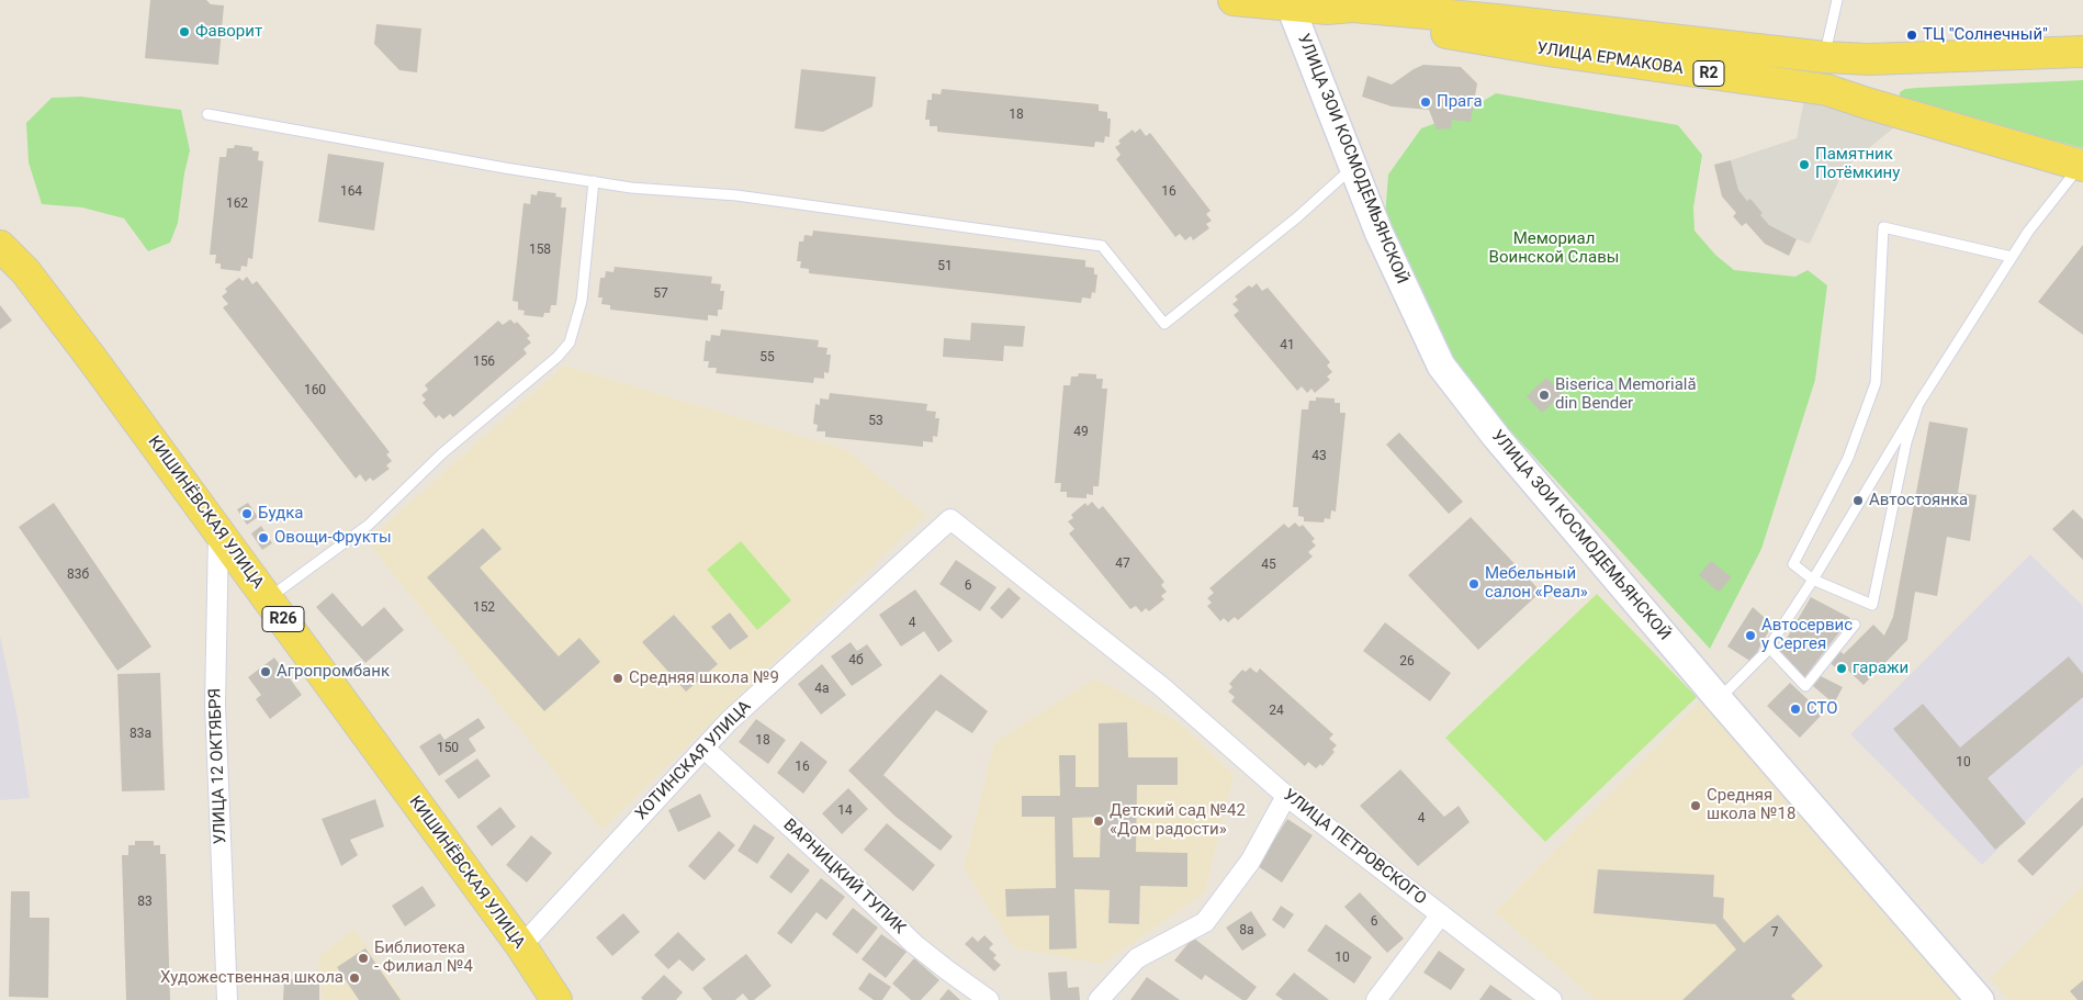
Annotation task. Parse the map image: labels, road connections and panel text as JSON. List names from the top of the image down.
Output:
{
  "streets": {
    "main road": [
      "УЛИЦА ЕРМАКОВА",
      "R2",
      "КИШИНЁВСКАЯ УЛИЦА",
      "R26"
    ],
    "street": [
      "УЛИЦА ЗОИ КОСМОДЕМЬЯНСКОЙ",
      "ХОТИНСКАЯ УЛИЦА",
      "УЛИЦА 12 ОКТЯБРЯ",
      "УЛИЦА ПЕТРОВСКОГО",
      "ВАРНИЦКИЙ ТУПИК"
    ]
  },
  "crossings": [
    ["УЛИЦА ЕРМАКОВА", "УЛИЦА ЗОИ КОСМОДЕМЬЯНСКОЙ"],
    ["КИШИНЁВСКАЯ УЛИЦА", "ХОТИНСКАЯ УЛИЦА"],
    ["КИШИНЁВСКАЯ УЛИЦА", "УЛИЦА 12 ОКТЯБРЯ"],
    ["ХОТИНСКАЯ УЛИЦА", "УЛИЦА ПЕТРОВСКОГО"],
    ["ХОТИНСКАЯ УЛИЦА", "ВАРНИЦКИЙ ТУПИК"]
  ],
  "parks": ["Мемориал Воинской Славы"],
  "places": [
    "Фаворит",
    "ТЦ \"Солнечный\"",
    "Прага",
    "Памятник Потёмкину",
    "Biserica Memorială din Bender",
    "Автостоянка",
    "Будка",
    "Овощи-Фрукты",
    "Мебельный салон «Реал»",
    "Автосервис у Сергея",
    "гаражи",
    "Агропромбанк",
    "Средняя школа №9",
    "СТО",
    "Средняя школа №18",
    "Детский сад №42 «Дом радости»",
    "Библиотека - Филиал №4",
    "Художественная школа"
  ],
  "house_numbers": [
    "18",
    "164",
    "16",
    "162",
    "158",
    "51",
    "57",
    "41",
    "55",
    "156",
    "160",
    "53",
    "49",
    "43",
    "47",
    "45",
    "83б",
    "6",
    "152",
    "4",
    "4б",
    "26",
    "4а",
    "24",
    "83а",
    "18",
    "150",
    "10",
    "16",
    "14",
    "4",
    "83",
    "6",
    "8а",
    "7",
    "10"
  ]
}
